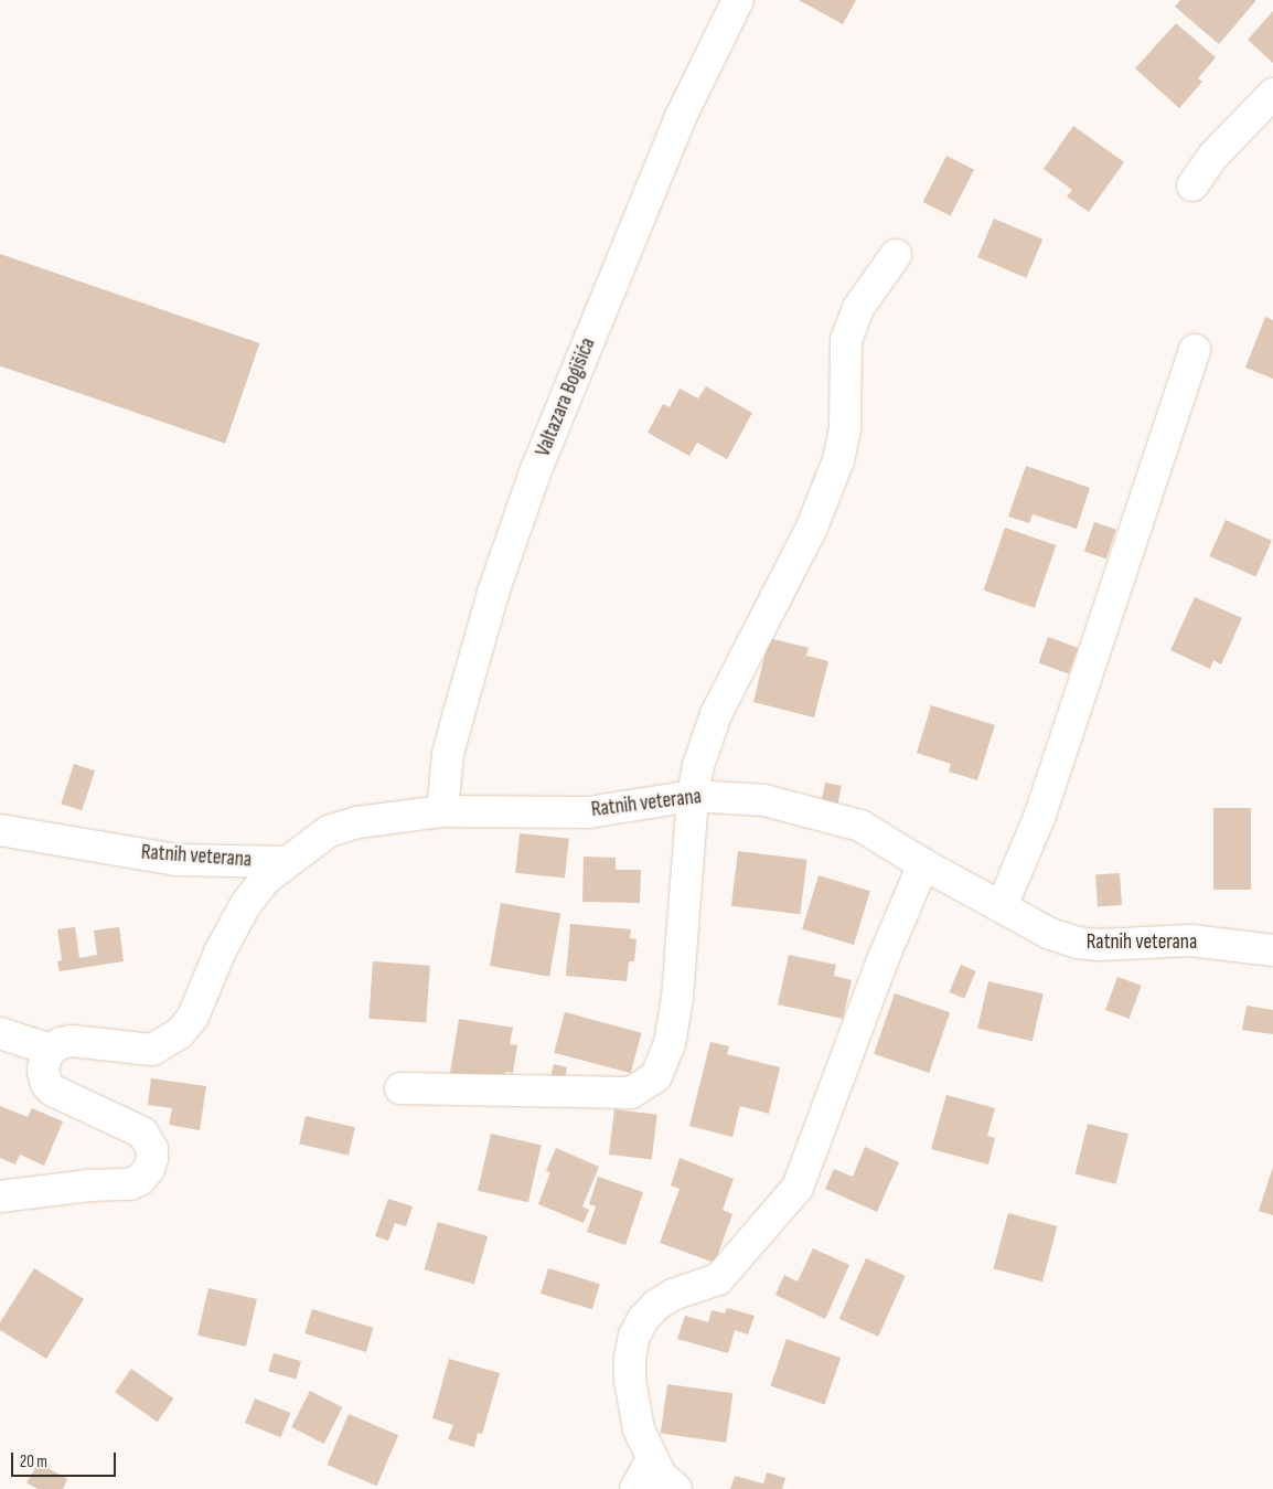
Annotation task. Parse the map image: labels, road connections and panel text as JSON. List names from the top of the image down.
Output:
{
  "streets": {
    "street": ["Valtazara Bogišića", "Ratnih veterana"]
  },
  "crossings": [
    ["Valtazara Bogišića", "Ratnih veterana"]
  ],
  "scale_bar": "20 m"
}
